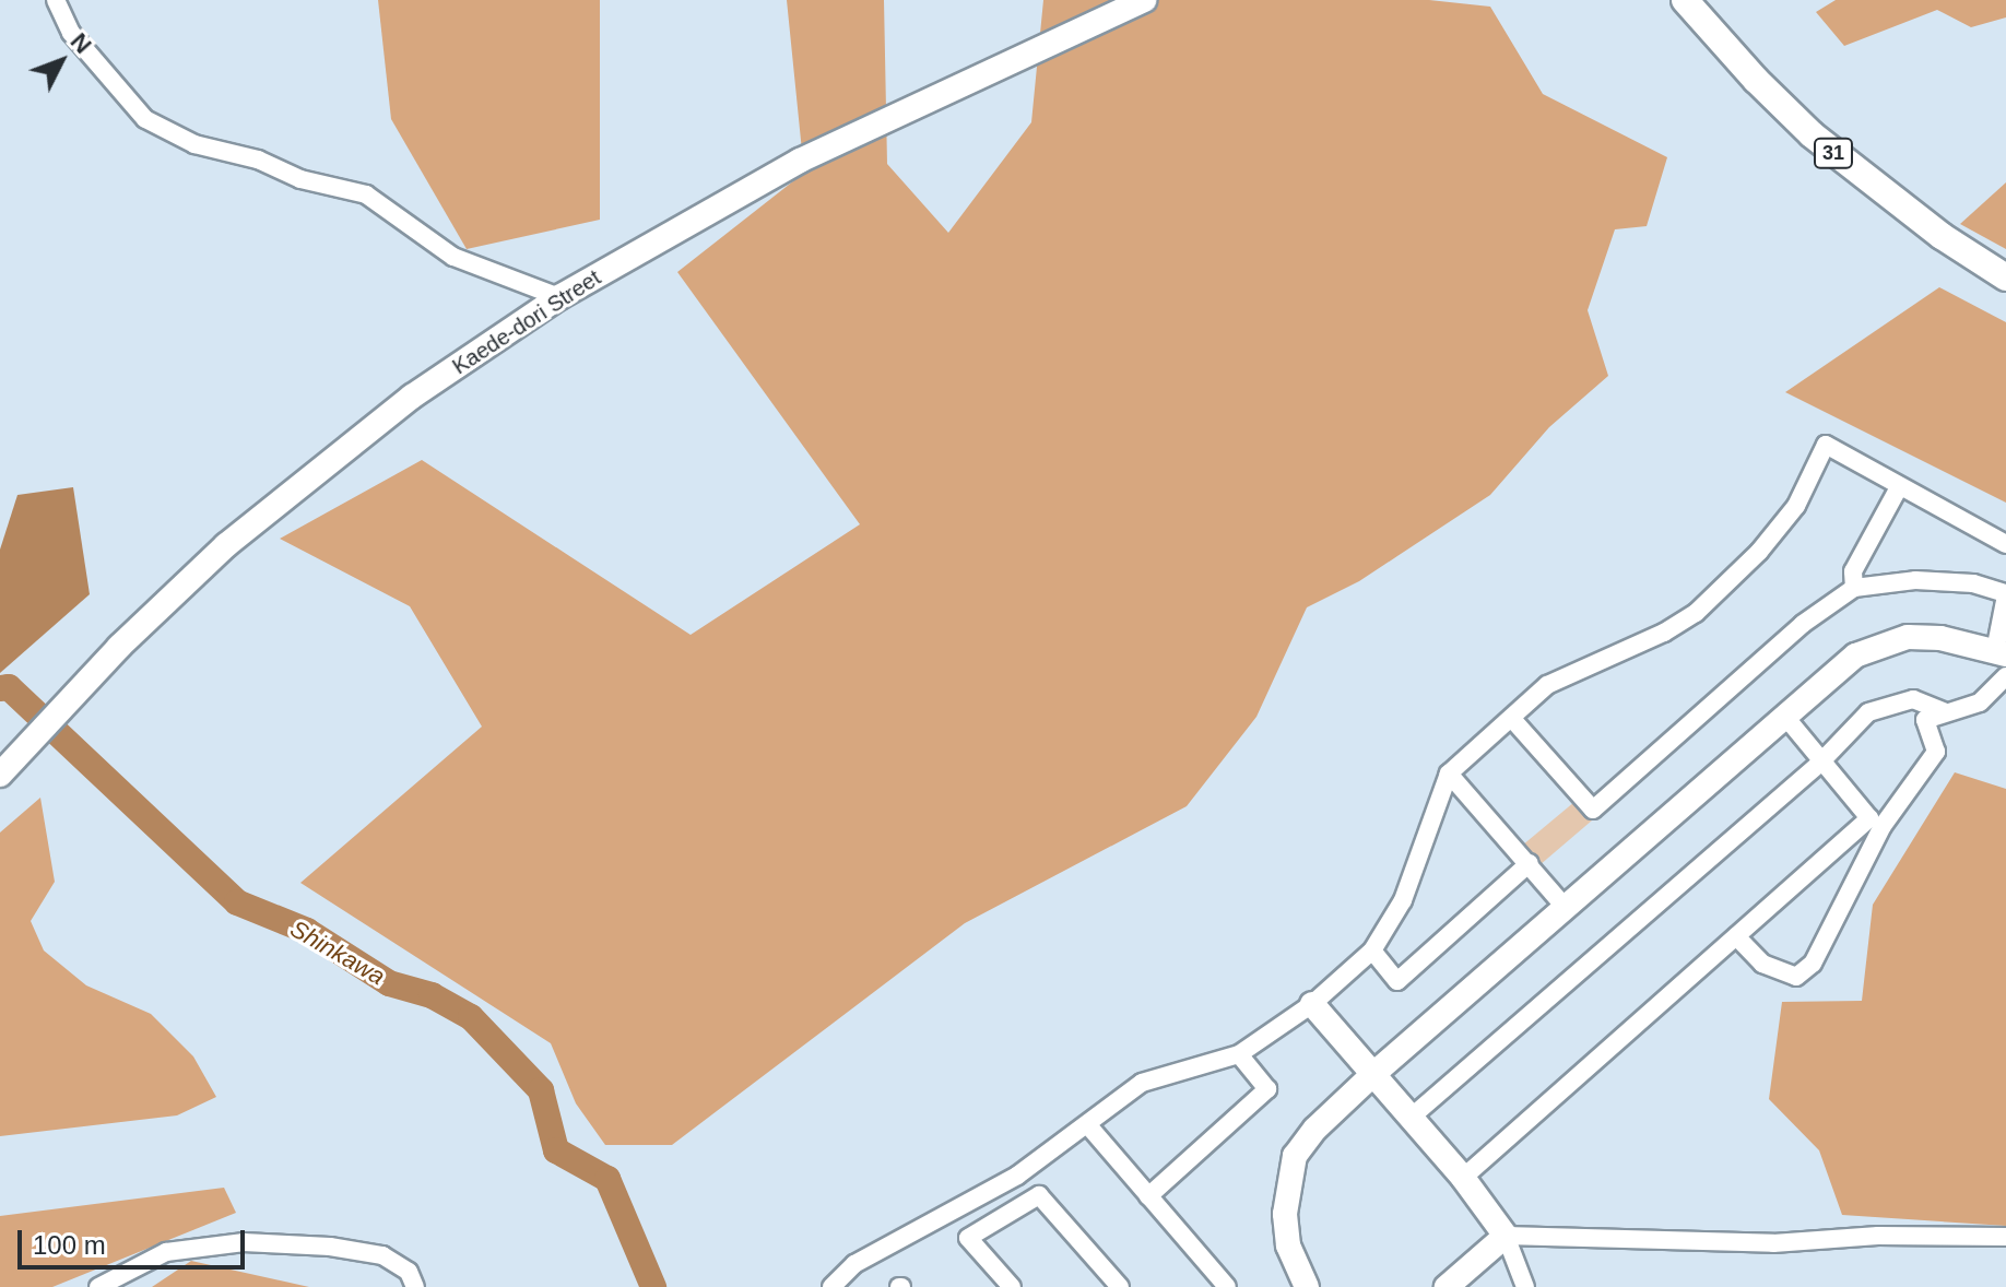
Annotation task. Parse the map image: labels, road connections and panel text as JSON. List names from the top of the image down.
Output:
{
  "streets": {
    "main road": ["31"],
    "street": ["Kaede-dori Street"]
  },
  "water": ["Shinkawa"],
  "scale_bar": "100 m",
  "north": "top right"
}
